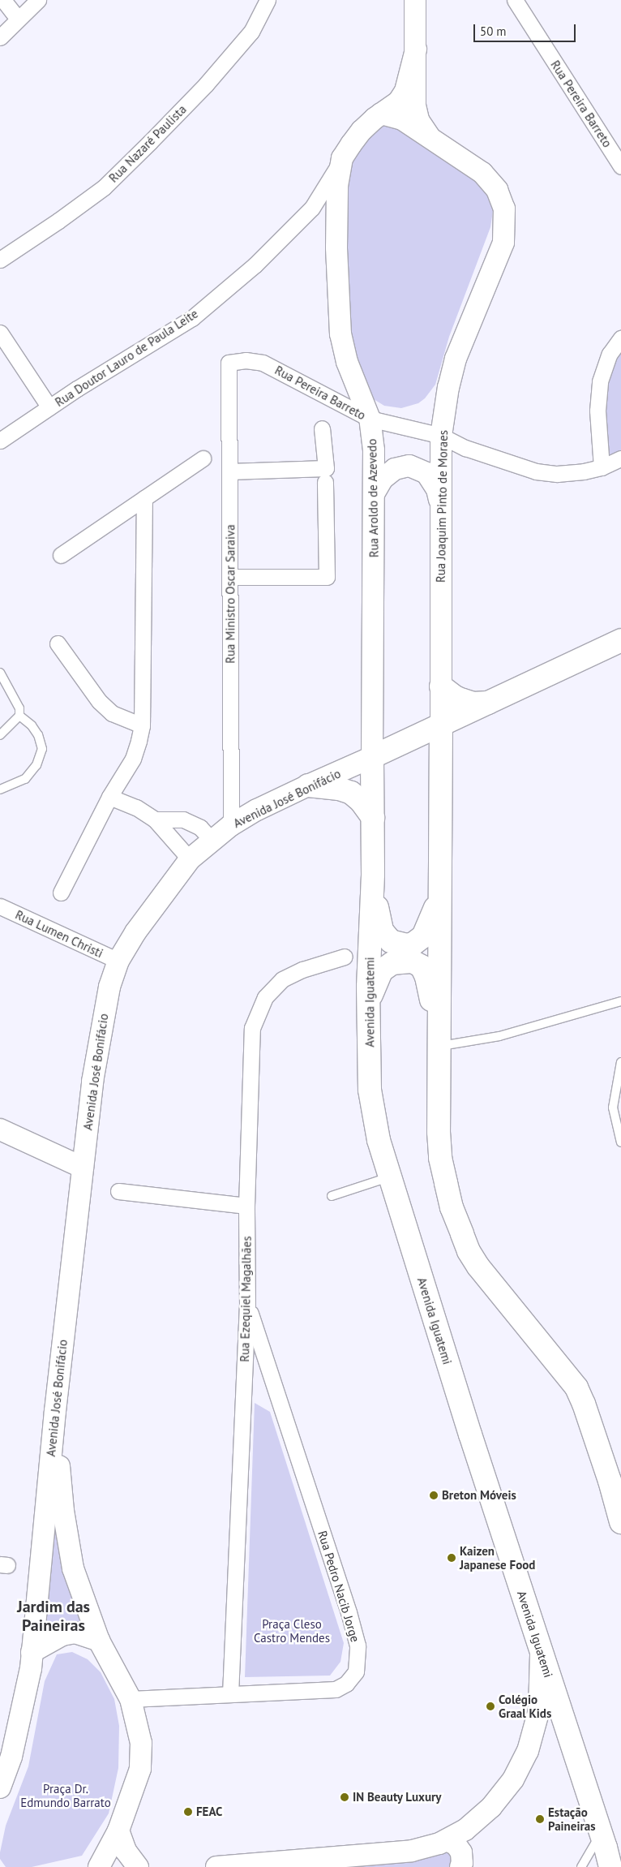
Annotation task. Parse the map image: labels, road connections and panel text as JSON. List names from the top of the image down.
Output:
{
  "streets": {
    "main road": [
      "Rua Aroldo de Azevedo",
      "Rua Joaquim Pinto de Moraes",
      "Avenida José Bonifácio",
      "Avenida Iguatemi"
    ],
    "street": [
      "Rua Pereira Barreto",
      "Rua Nazaré Paulista",
      "Rua Doutor Lauro de Paula Leite",
      "Rua Ministro Oscar Saraiva",
      "Rua Lumen Christi",
      "Rua Ezequiel Magalhães",
      "Rua Pedro Nacib Jorge"
    ]
  },
  "crossings": [
    ["Rua Pereira Barreto", "Rua Aroldo de Azevedo"],
    ["Rua Pereira Barreto", "Rua Joaquim Pinto de Moraes"],
    ["Rua Pereira Barreto", "Rua Ministro Oscar Saraiva"],
    ["Rua Doutor Lauro de Paula Leite", "Rua Aroldo de Azevedo"],
    ["Rua Aroldo de Azevedo", "Rua Joaquim Pinto de Moraes"],
    ["Rua Aroldo de Azevedo", "Avenida José Bonifácio"],
    ["Rua Aroldo de Azevedo", "Avenida Iguatemi"],
    ["Rua Joaquim Pinto de Moraes", "Avenida José Bonifácio"],
    ["Rua Ministro Oscar Saraiva", "Avenida José Bonifácio"],
    ["Avenida José Bonifácio", "Rua Lumen Christi"],
    ["Avenida José Bonifácio", "Avenida Iguatemi"],
    ["Rua Ezequiel Magalhães", "Rua Pedro Nacib Jorge"]
  ],
  "districts": ["Jardim das Paineiras"],
  "parks": ["Praça Cleso Castro Mendes", "Praça Dr. Edmundo Barrato"],
  "places": [
    "Breton Móveis",
    "Kaizen Japanese Food",
    "Colégio Graal Kids",
    "IN Beauty Luxury",
    "FEAC",
    "Estação Paineiras"
  ],
  "scale_bar": "50 m"
}
